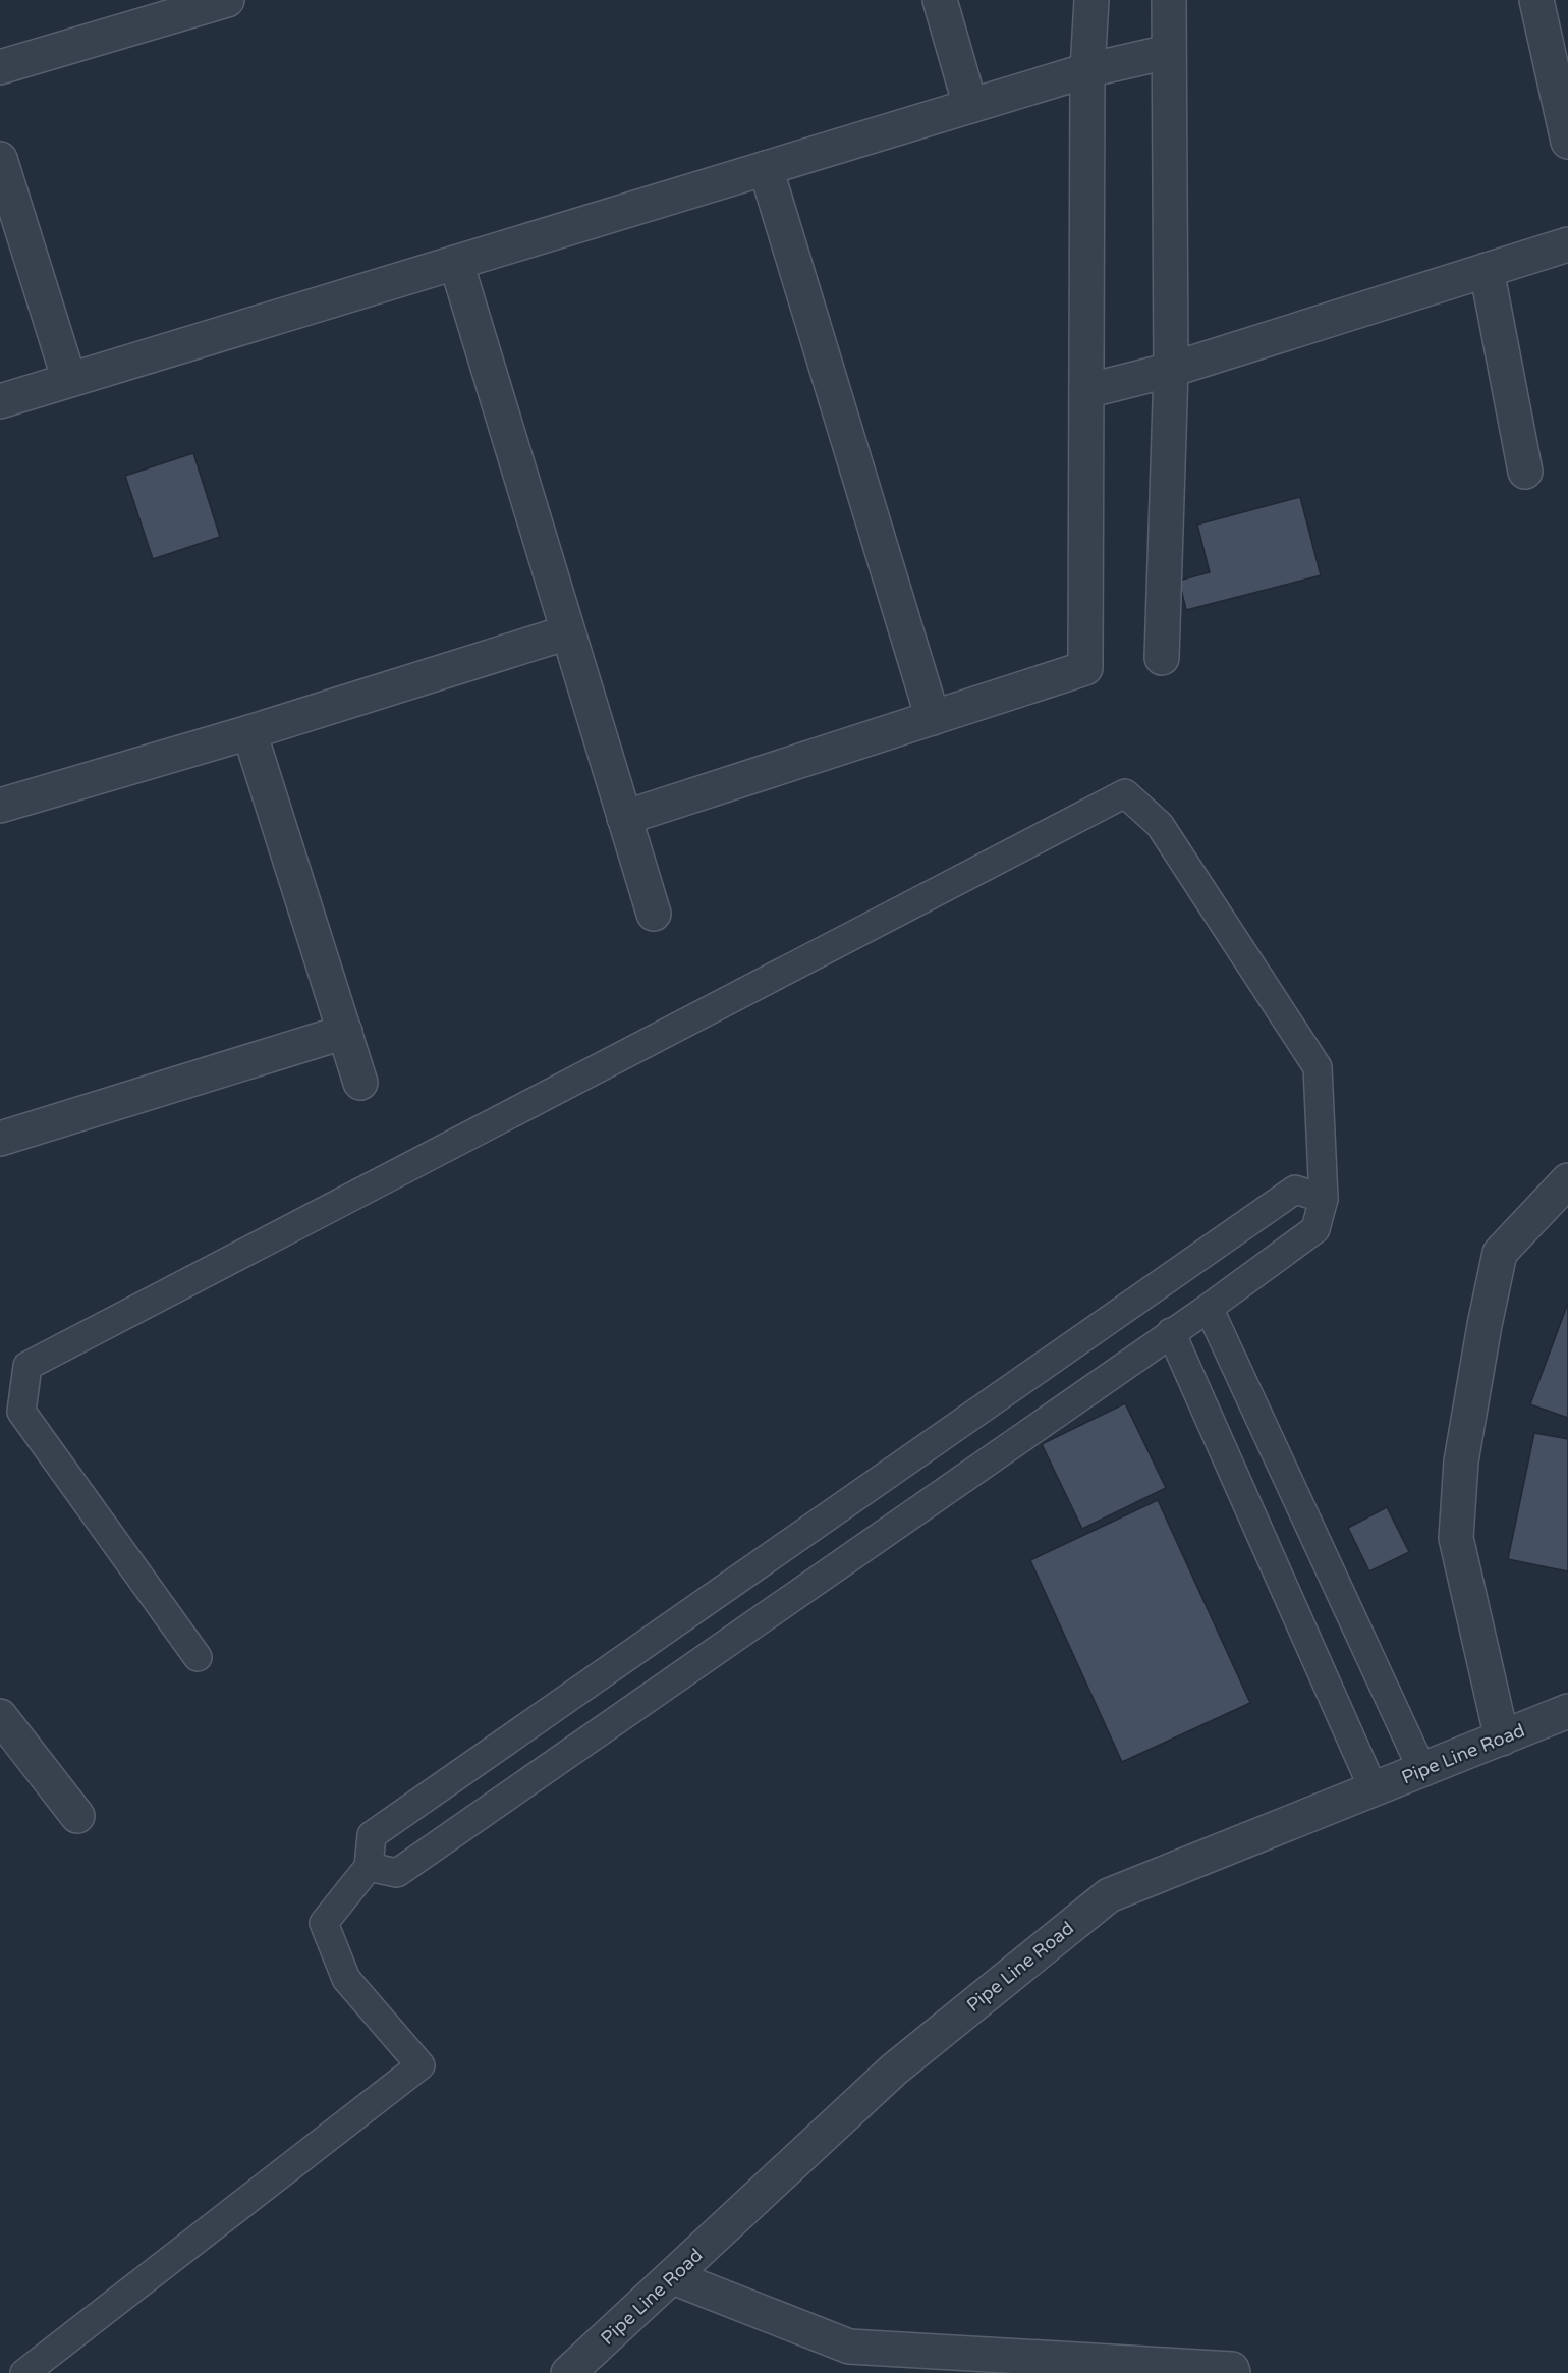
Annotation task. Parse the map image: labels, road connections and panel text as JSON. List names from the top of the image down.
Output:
{
  "streets": {
    "street": ["Pipe Line Road"]
  }
}
